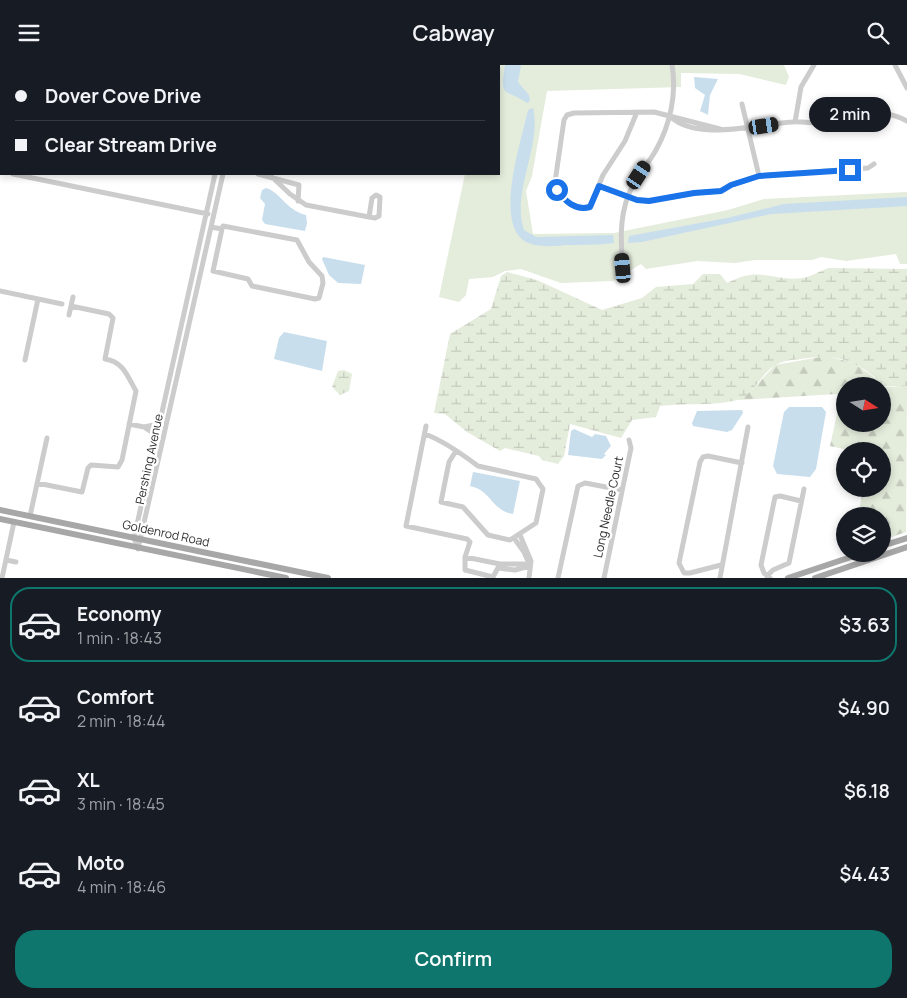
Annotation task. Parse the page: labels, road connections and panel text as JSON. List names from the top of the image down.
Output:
{
  "streets": {
    "main road": ["Goldenrod Road"],
    "street": ["Pershing Avenue", "Long Needle Court"]
  },
  "crossings": [
    ["Pershing Avenue", "Goldenrod Road"]
  ],
  "north": "right",
  "page": {
    "header": "Cabway",
    "banner": ["Dover Cove Drive", "Clear Stream Drive"],
    "bubble": "2 min",
    "list": [
      {
        "name": "Economy",
        "note": "1 min · 18:43",
        "value": "$3.63"
      },
      {
        "name": "Comfort",
        "note": "2 min · 18:44",
        "value": "$4.90"
      },
      {
        "name": "XL",
        "note": "3 min · 18:45",
        "value": "$6.18"
      },
      {
        "name": "Moto",
        "note": "4 min · 18:46",
        "value": "$4.43"
      }
    ],
    "buttons": "Confirm"
  }
}
